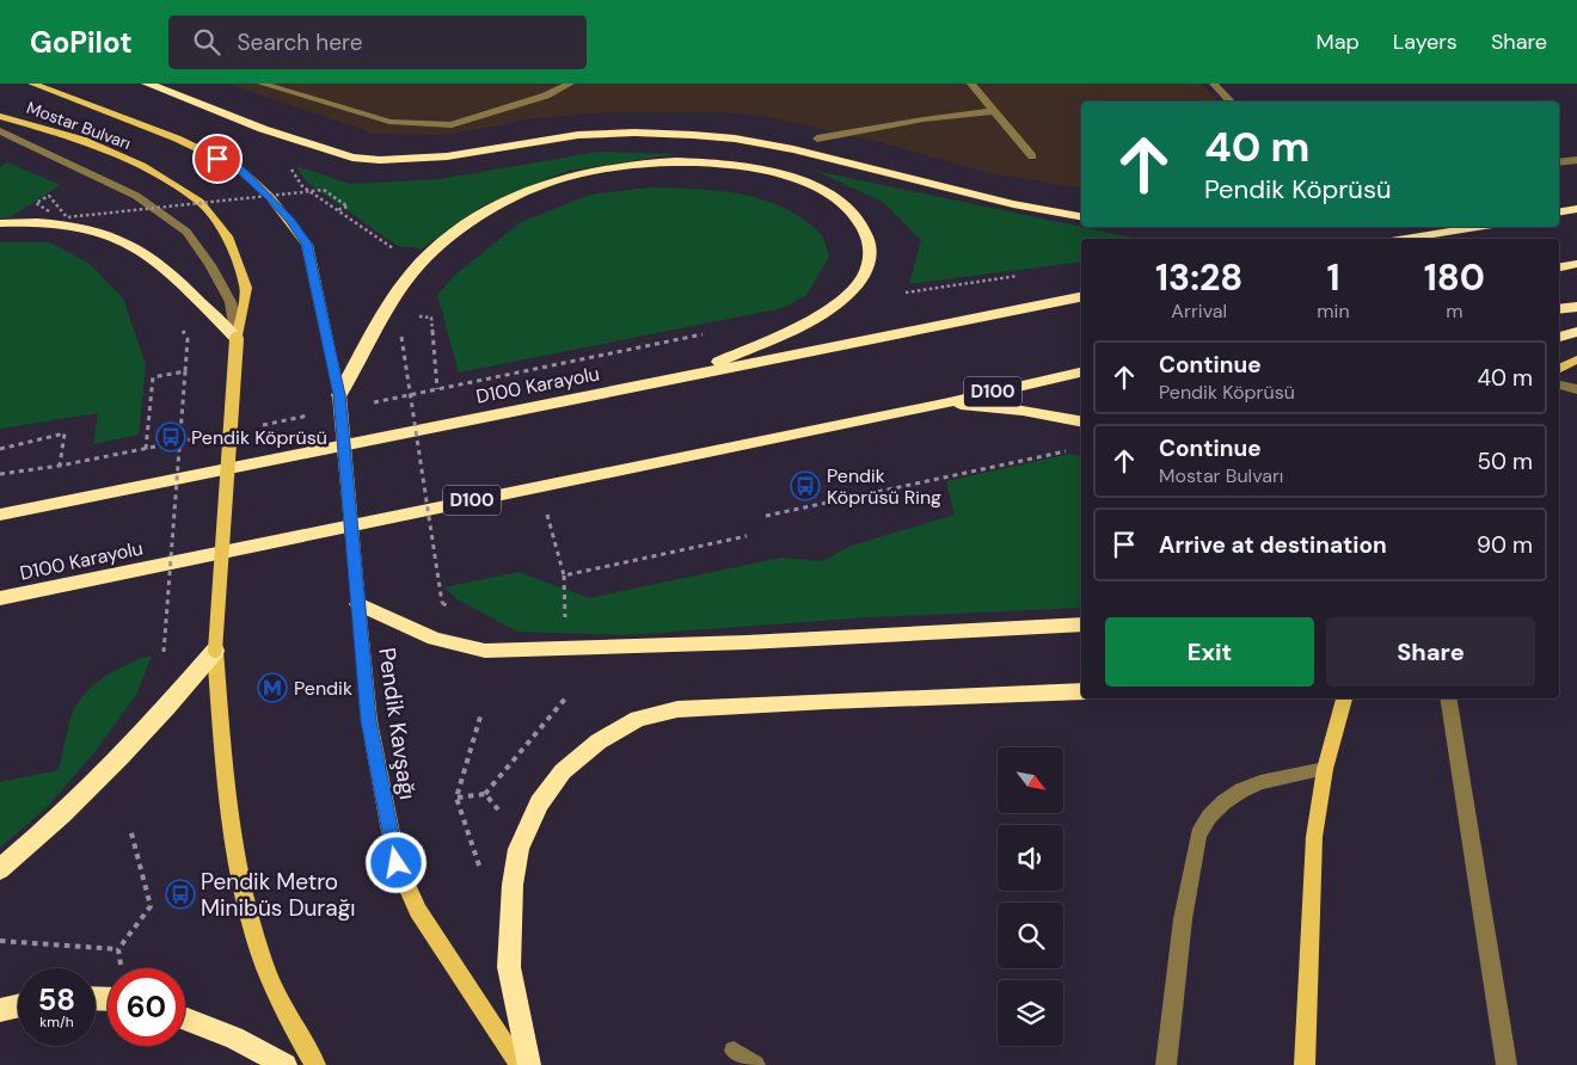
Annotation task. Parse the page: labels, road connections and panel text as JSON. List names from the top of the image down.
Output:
{
  "streets": {
    "highway": ["D100 Karayolu", "D100"],
    "main road": ["Mostar Bulvarı", "Pendik Kavşağı"]
  },
  "crossings": [
    ["D100 Karayolu", "D100"]
  ],
  "places": {
    "bus stop": ["Pendik Köprüsü", "Pendi̇k Köprüsü Ri̇ng", "Pendik Metro Minibüs Durağı"],
    "metro station": ["Pendik"]
  },
  "north": "bottom right",
  "page": {
    "header": "GoPilot",
    "search": "Search here",
    "nav": ["Map", "Layers", "Share"],
    "turn": ["40 m", "Pendik Köprüsü"],
    "eta": [
      "13:28",
      "Arrival",
      "1",
      "min",
      "180",
      "m"
    ],
    "list": [
      {
        "name": "Continue",
        "note": "Pendik Köprüsü",
        "value": "40 m"
      },
      {
        "name": "Continue",
        "note": "Mostar Bulvarı",
        "value": "50 m"
      },
      {
        "name": "Arrive at destination",
        "value": "90 m"
      }
    ],
    "buttons": ["Exit", "Share"],
    "speed": "58 km/h",
    "limit": "60"
  }
}
